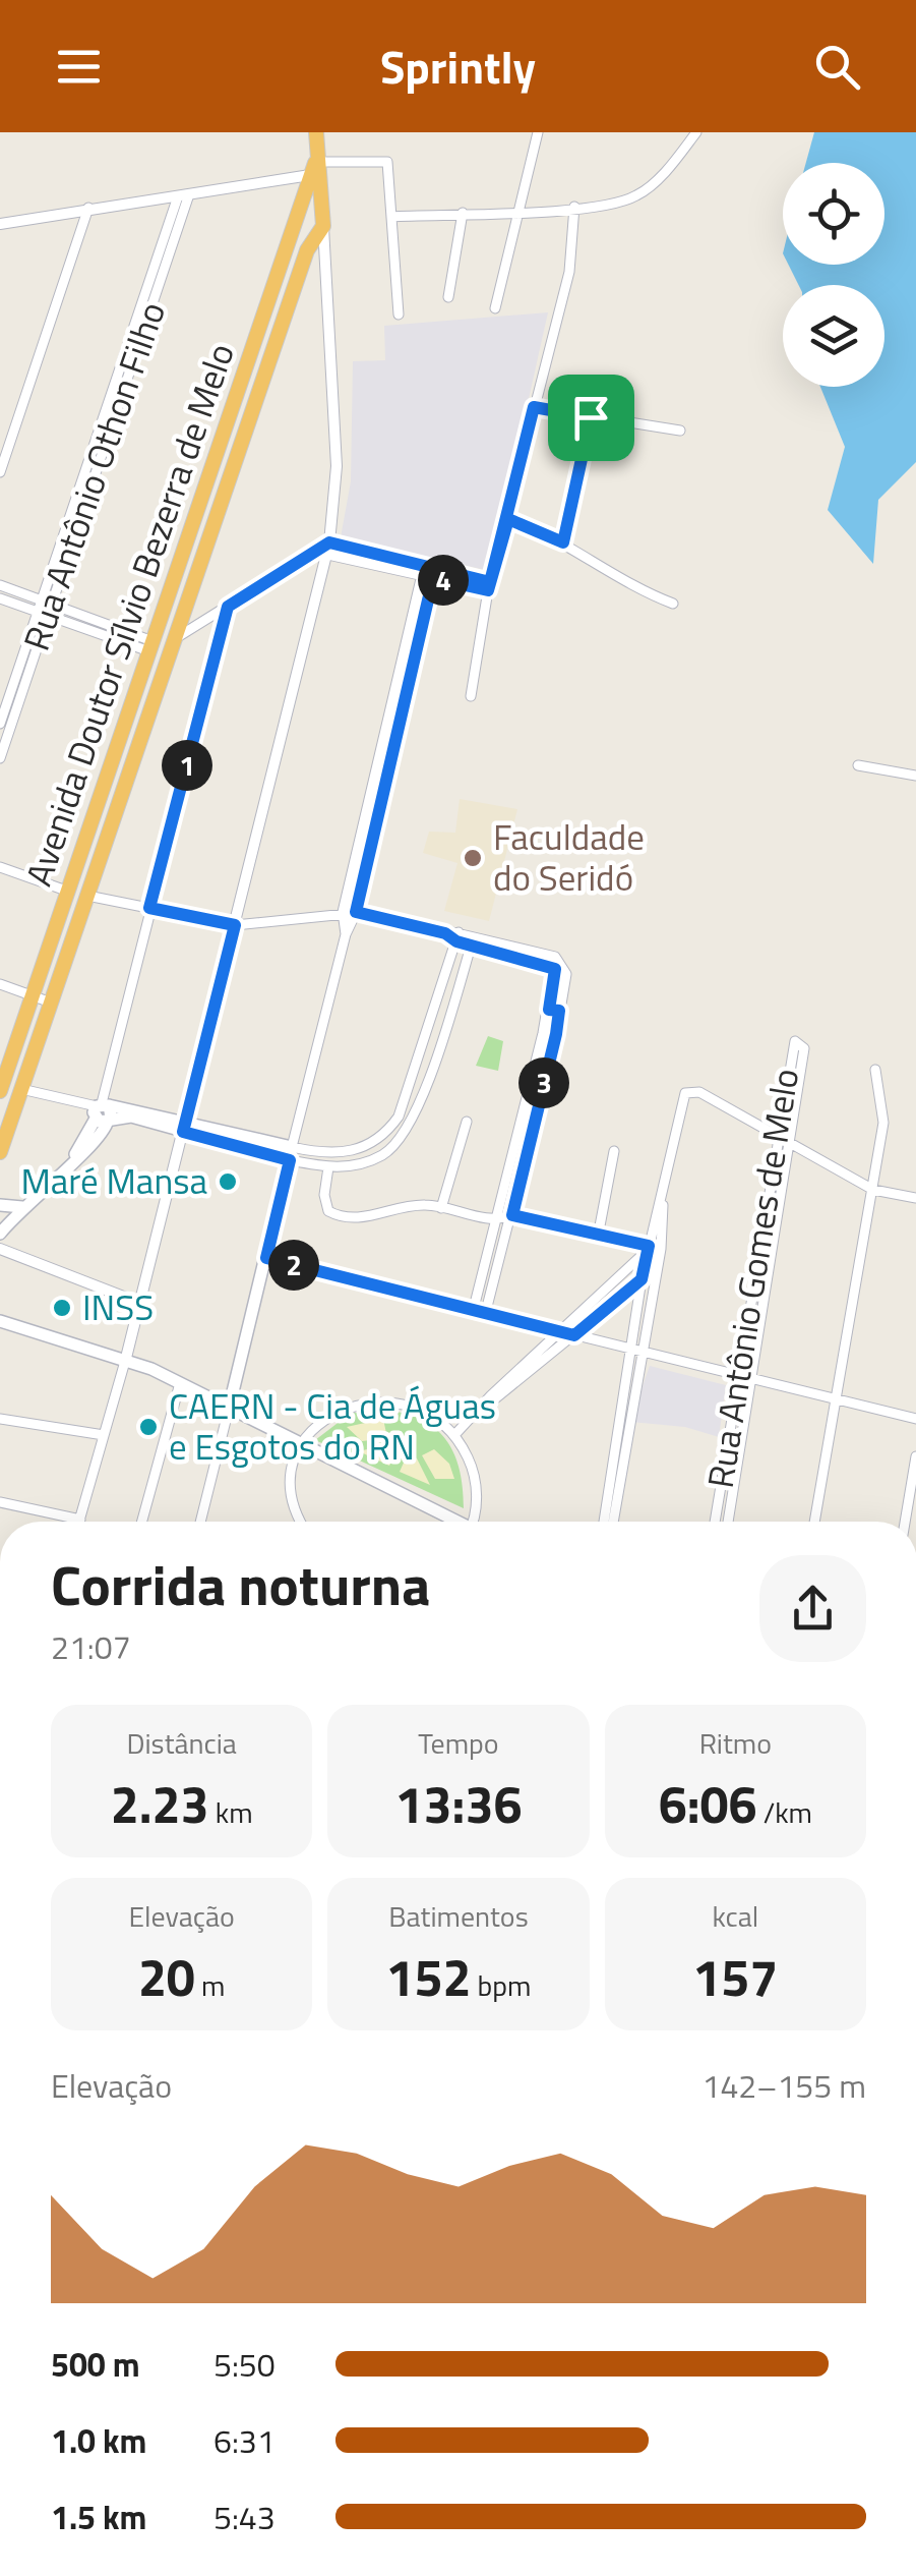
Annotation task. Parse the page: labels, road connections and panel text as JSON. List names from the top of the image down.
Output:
{
  "streets": {
    "highway": ["Avenida Doutor Sílvio Bezerra de Melo"],
    "street": ["Rua Antônio Othon Filho", "Rua Antônio Gomes de Melo"]
  },
  "places": [
    "Faculdade do Seridó",
    "Maré Mansa",
    "INSS",
    "CAERN - Cia de Águas e Esgotos do RN"
  ],
  "page": {
    "header": "Sprintly",
    "pins": [
      "4",
      "1",
      "3",
      "2"
    ],
    "heading": ["Corrida noturna", "21:07"],
    "stats": [
      ["Distância", "2.23 km"],
      ["Tempo", "13:36"],
      ["Ritmo", "6:06 /km"],
      ["Elevação", "20 m"],
      ["Batimentos", "152 bpm"],
      ["kcal", "157"]
    ],
    "chart": ["Elevação", "142–155 m"],
    "list": [
      {
        "name": "500 m",
        "note": "5:50"
      },
      {
        "name": "1.0 km",
        "note": "6:31"
      },
      {
        "name": "1.5 km",
        "note": "5:43"
      }
    ]
  }
}
